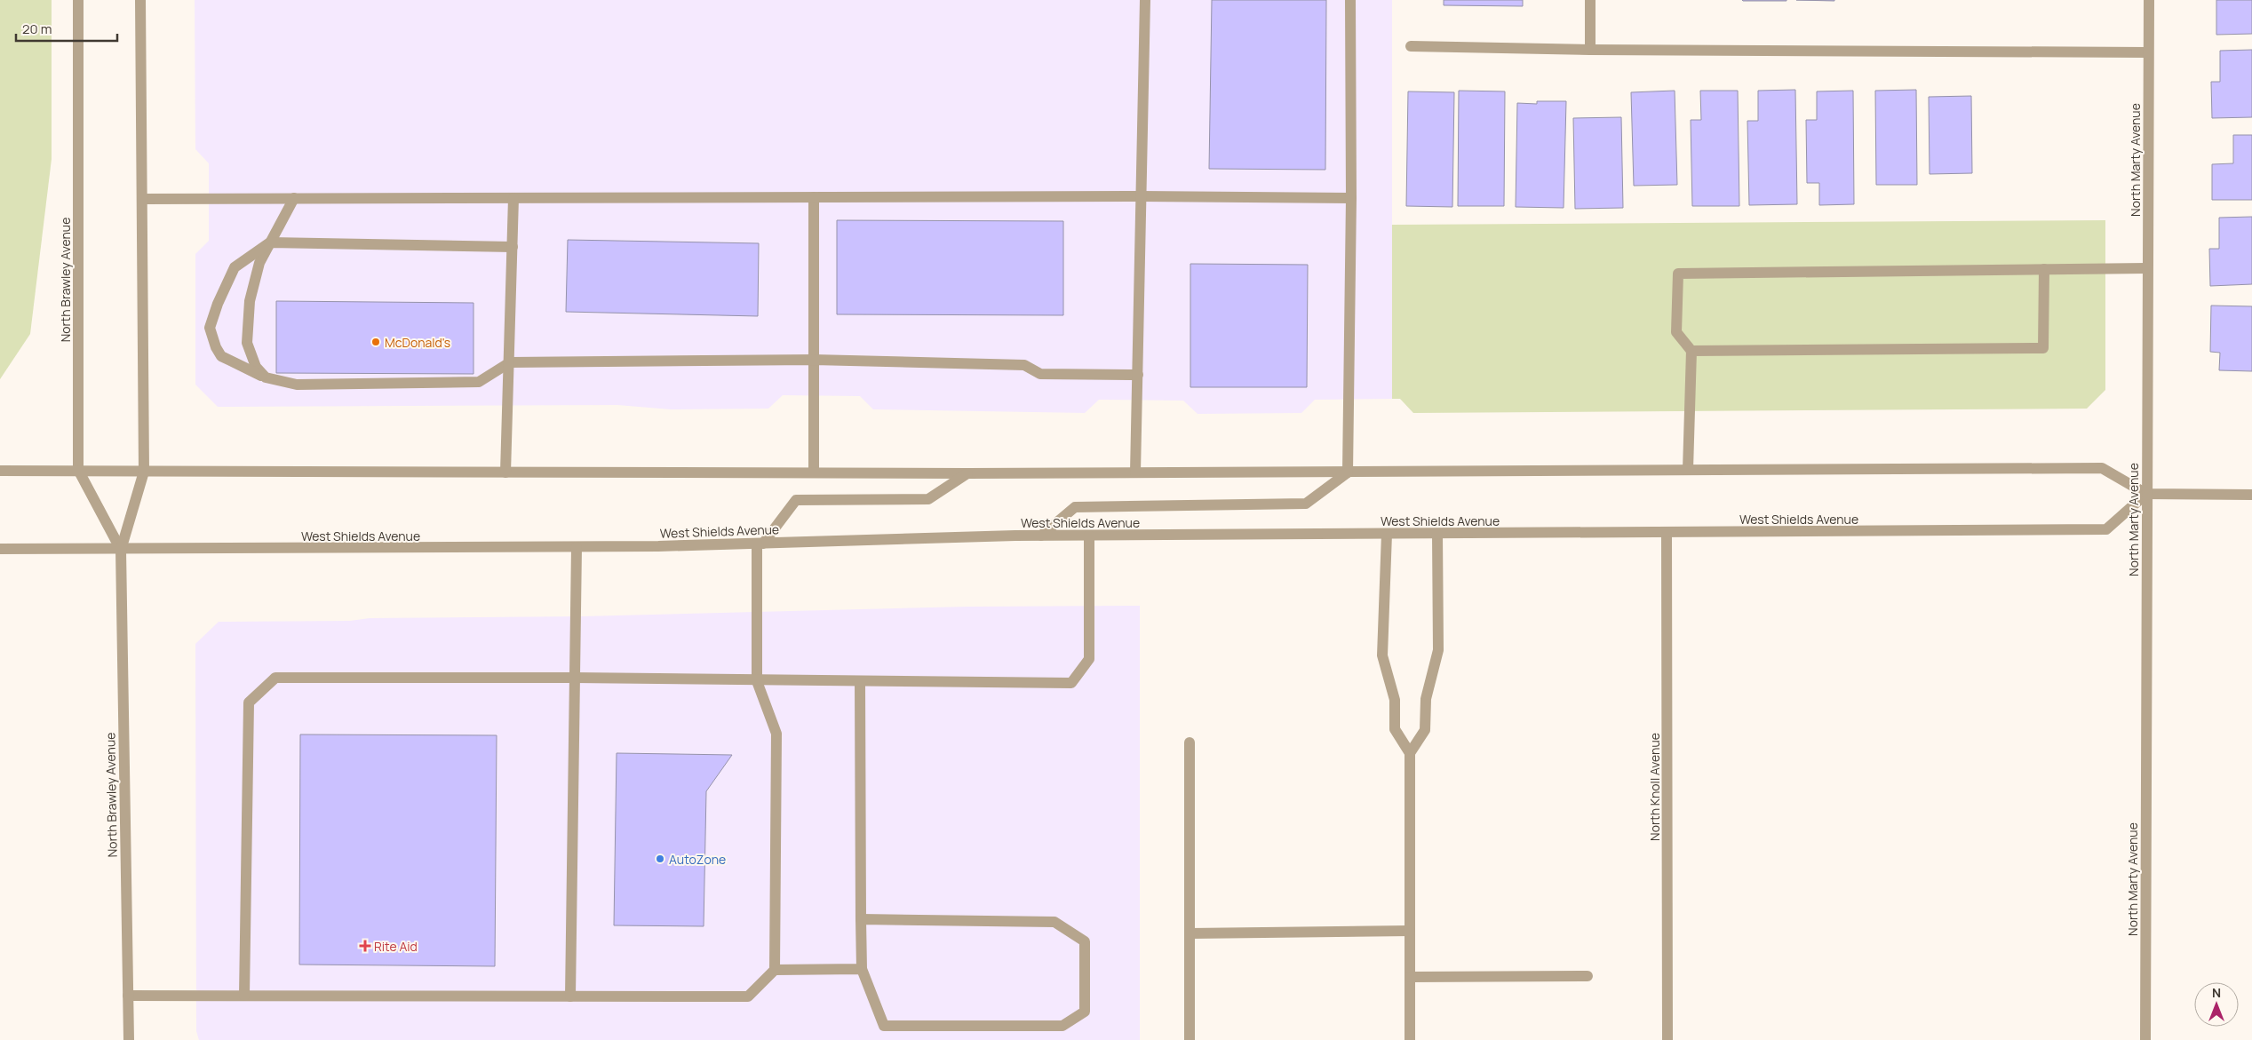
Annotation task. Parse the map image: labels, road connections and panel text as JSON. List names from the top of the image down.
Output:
{
  "streets": {
    "street": [
      "North Marty Avenue",
      "North Brawley Avenue",
      "West Shields Avenue",
      "North Knoll Avenue"
    ]
  },
  "crossings": [
    ["North Marty Avenue", "West Shields Avenue"],
    ["North Brawley Avenue", "West Shields Avenue"],
    ["West Shields Avenue", "North Knoll Avenue"]
  ],
  "places": {
    "other": ["McDonald's", "AutoZone"],
    "health": ["Rite Aid"]
  },
  "scale_bar": "20 m",
  "north": "top"
}
